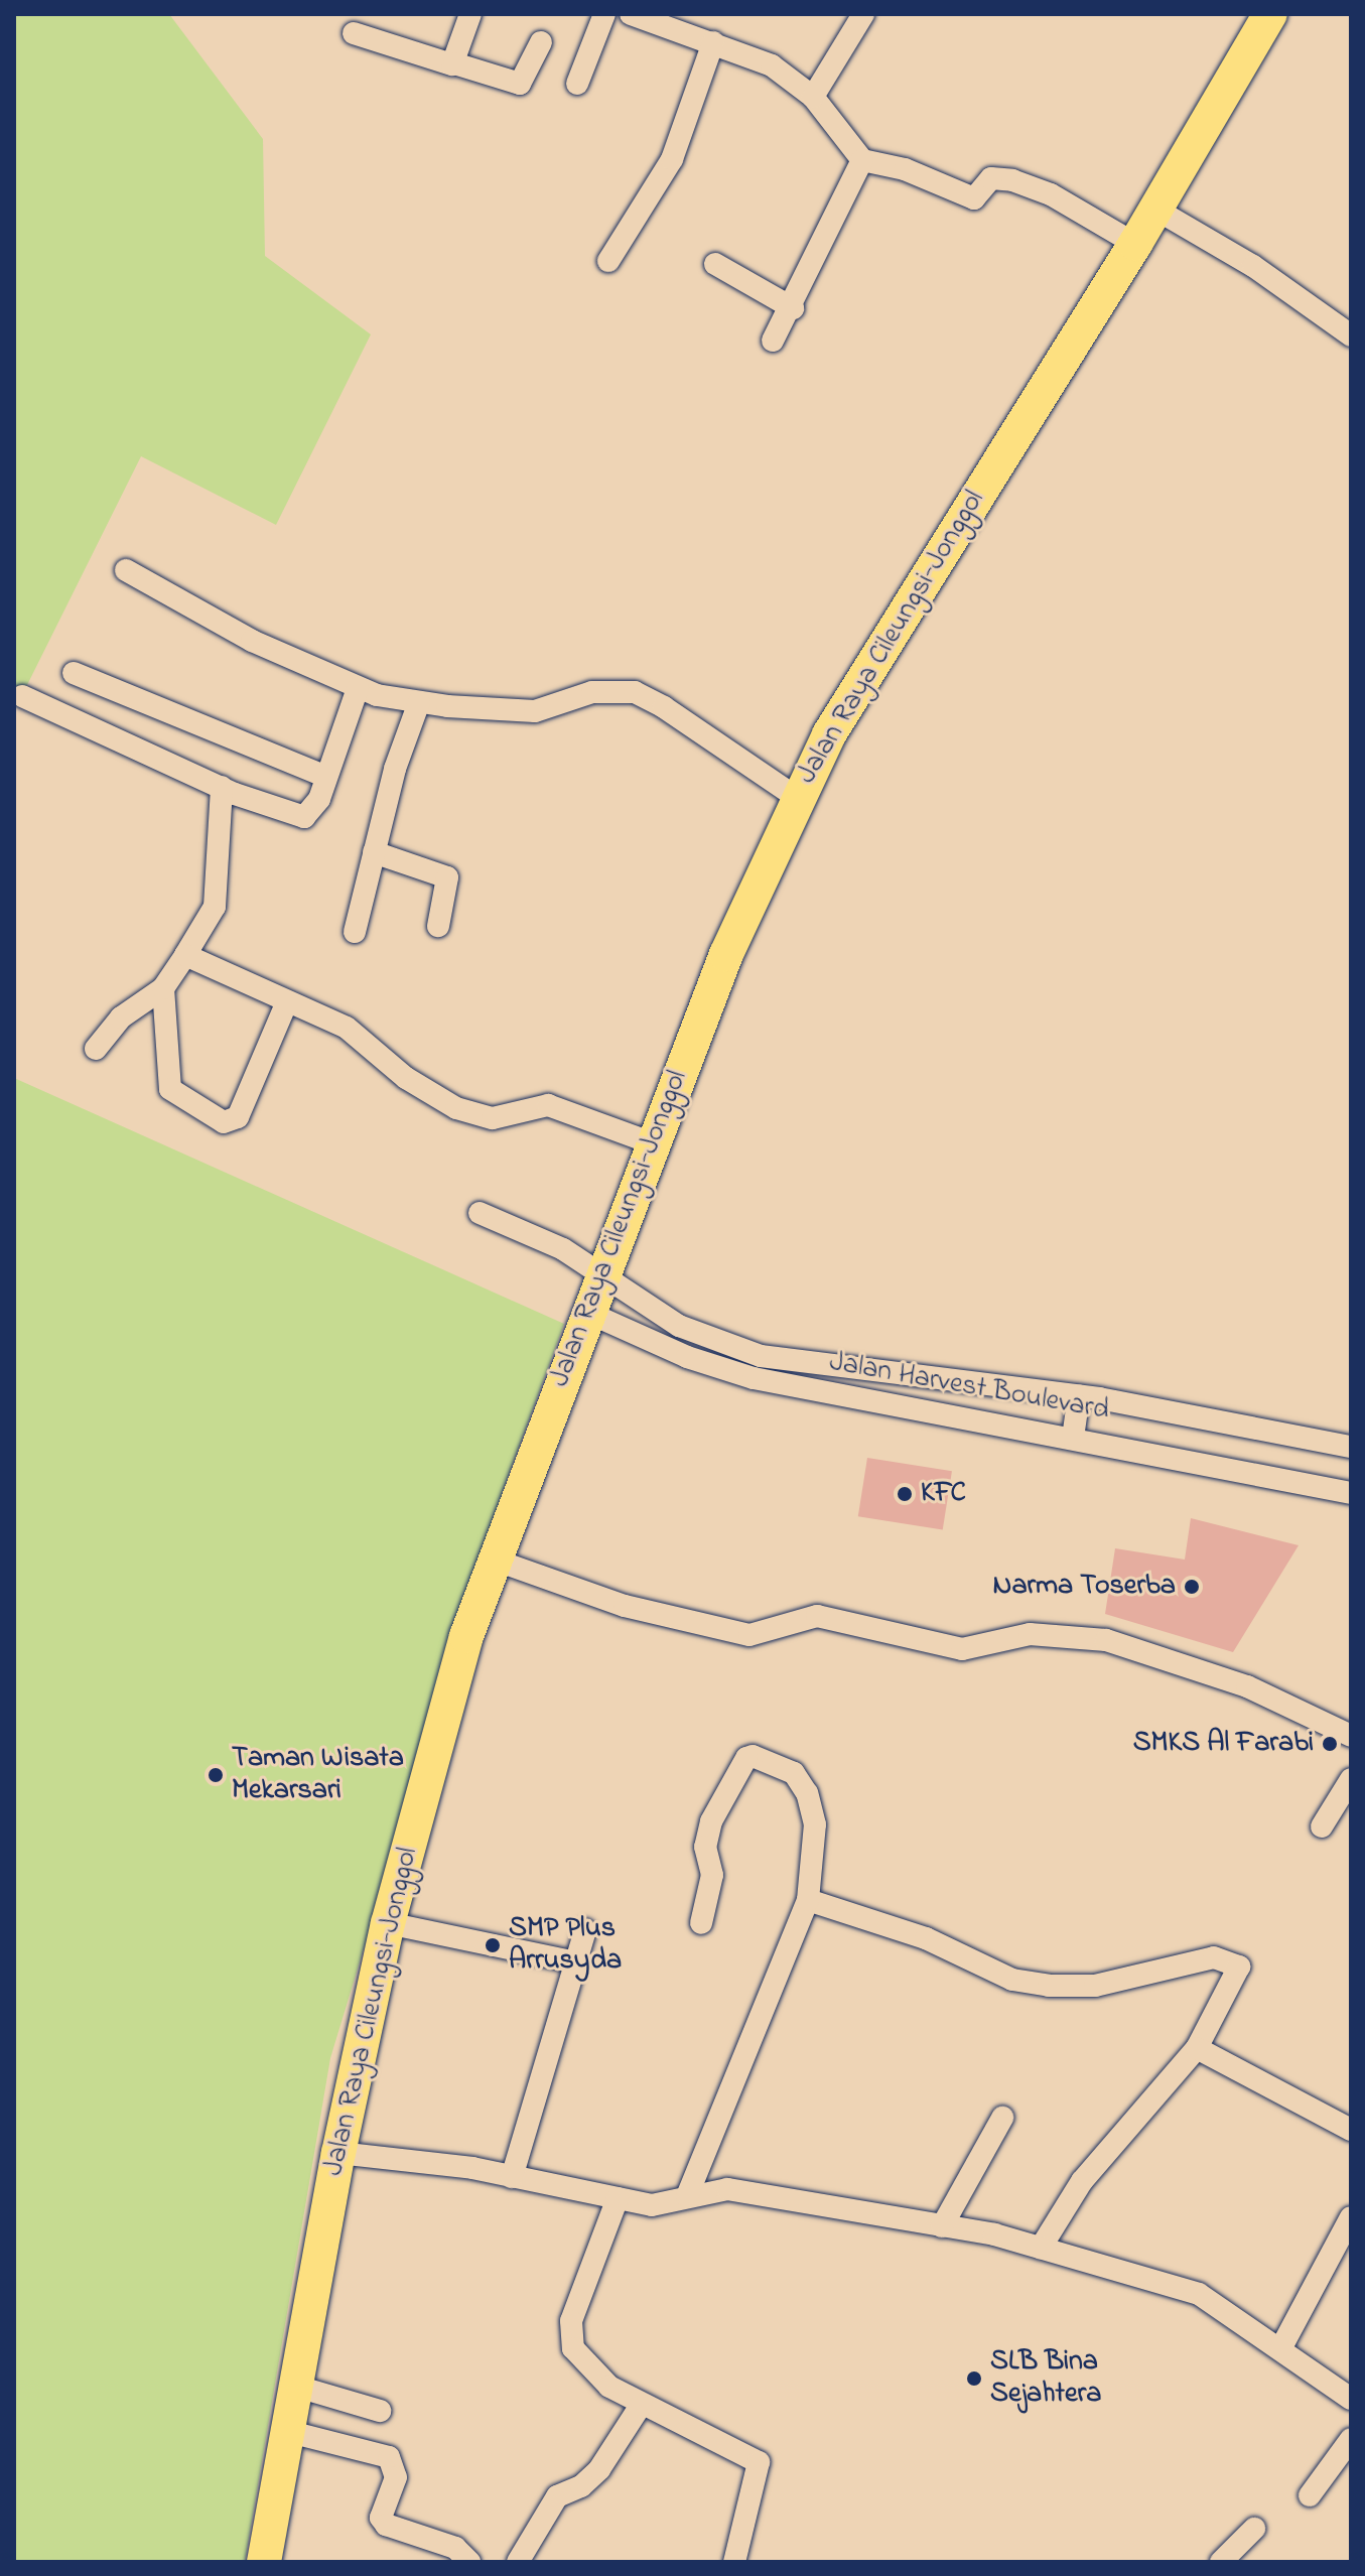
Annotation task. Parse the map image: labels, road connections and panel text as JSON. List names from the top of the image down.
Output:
{
  "streets": {
    "main road": ["Jalan Raya Cileungsi-Jonggol"],
    "street": ["Jalan Harvest Boulevard"]
  },
  "crossings": [
    ["Jalan Raya Cileungsi-Jonggol", "Jalan Harvest Boulevard"]
  ],
  "places": [
    "KFC",
    "Narma Toserba",
    "SMKS Al Farabi",
    "Taman Wisata Mekarsari",
    "SMP Plus Arrusyda",
    "SLB Bina Sejahtera"
  ]
}
